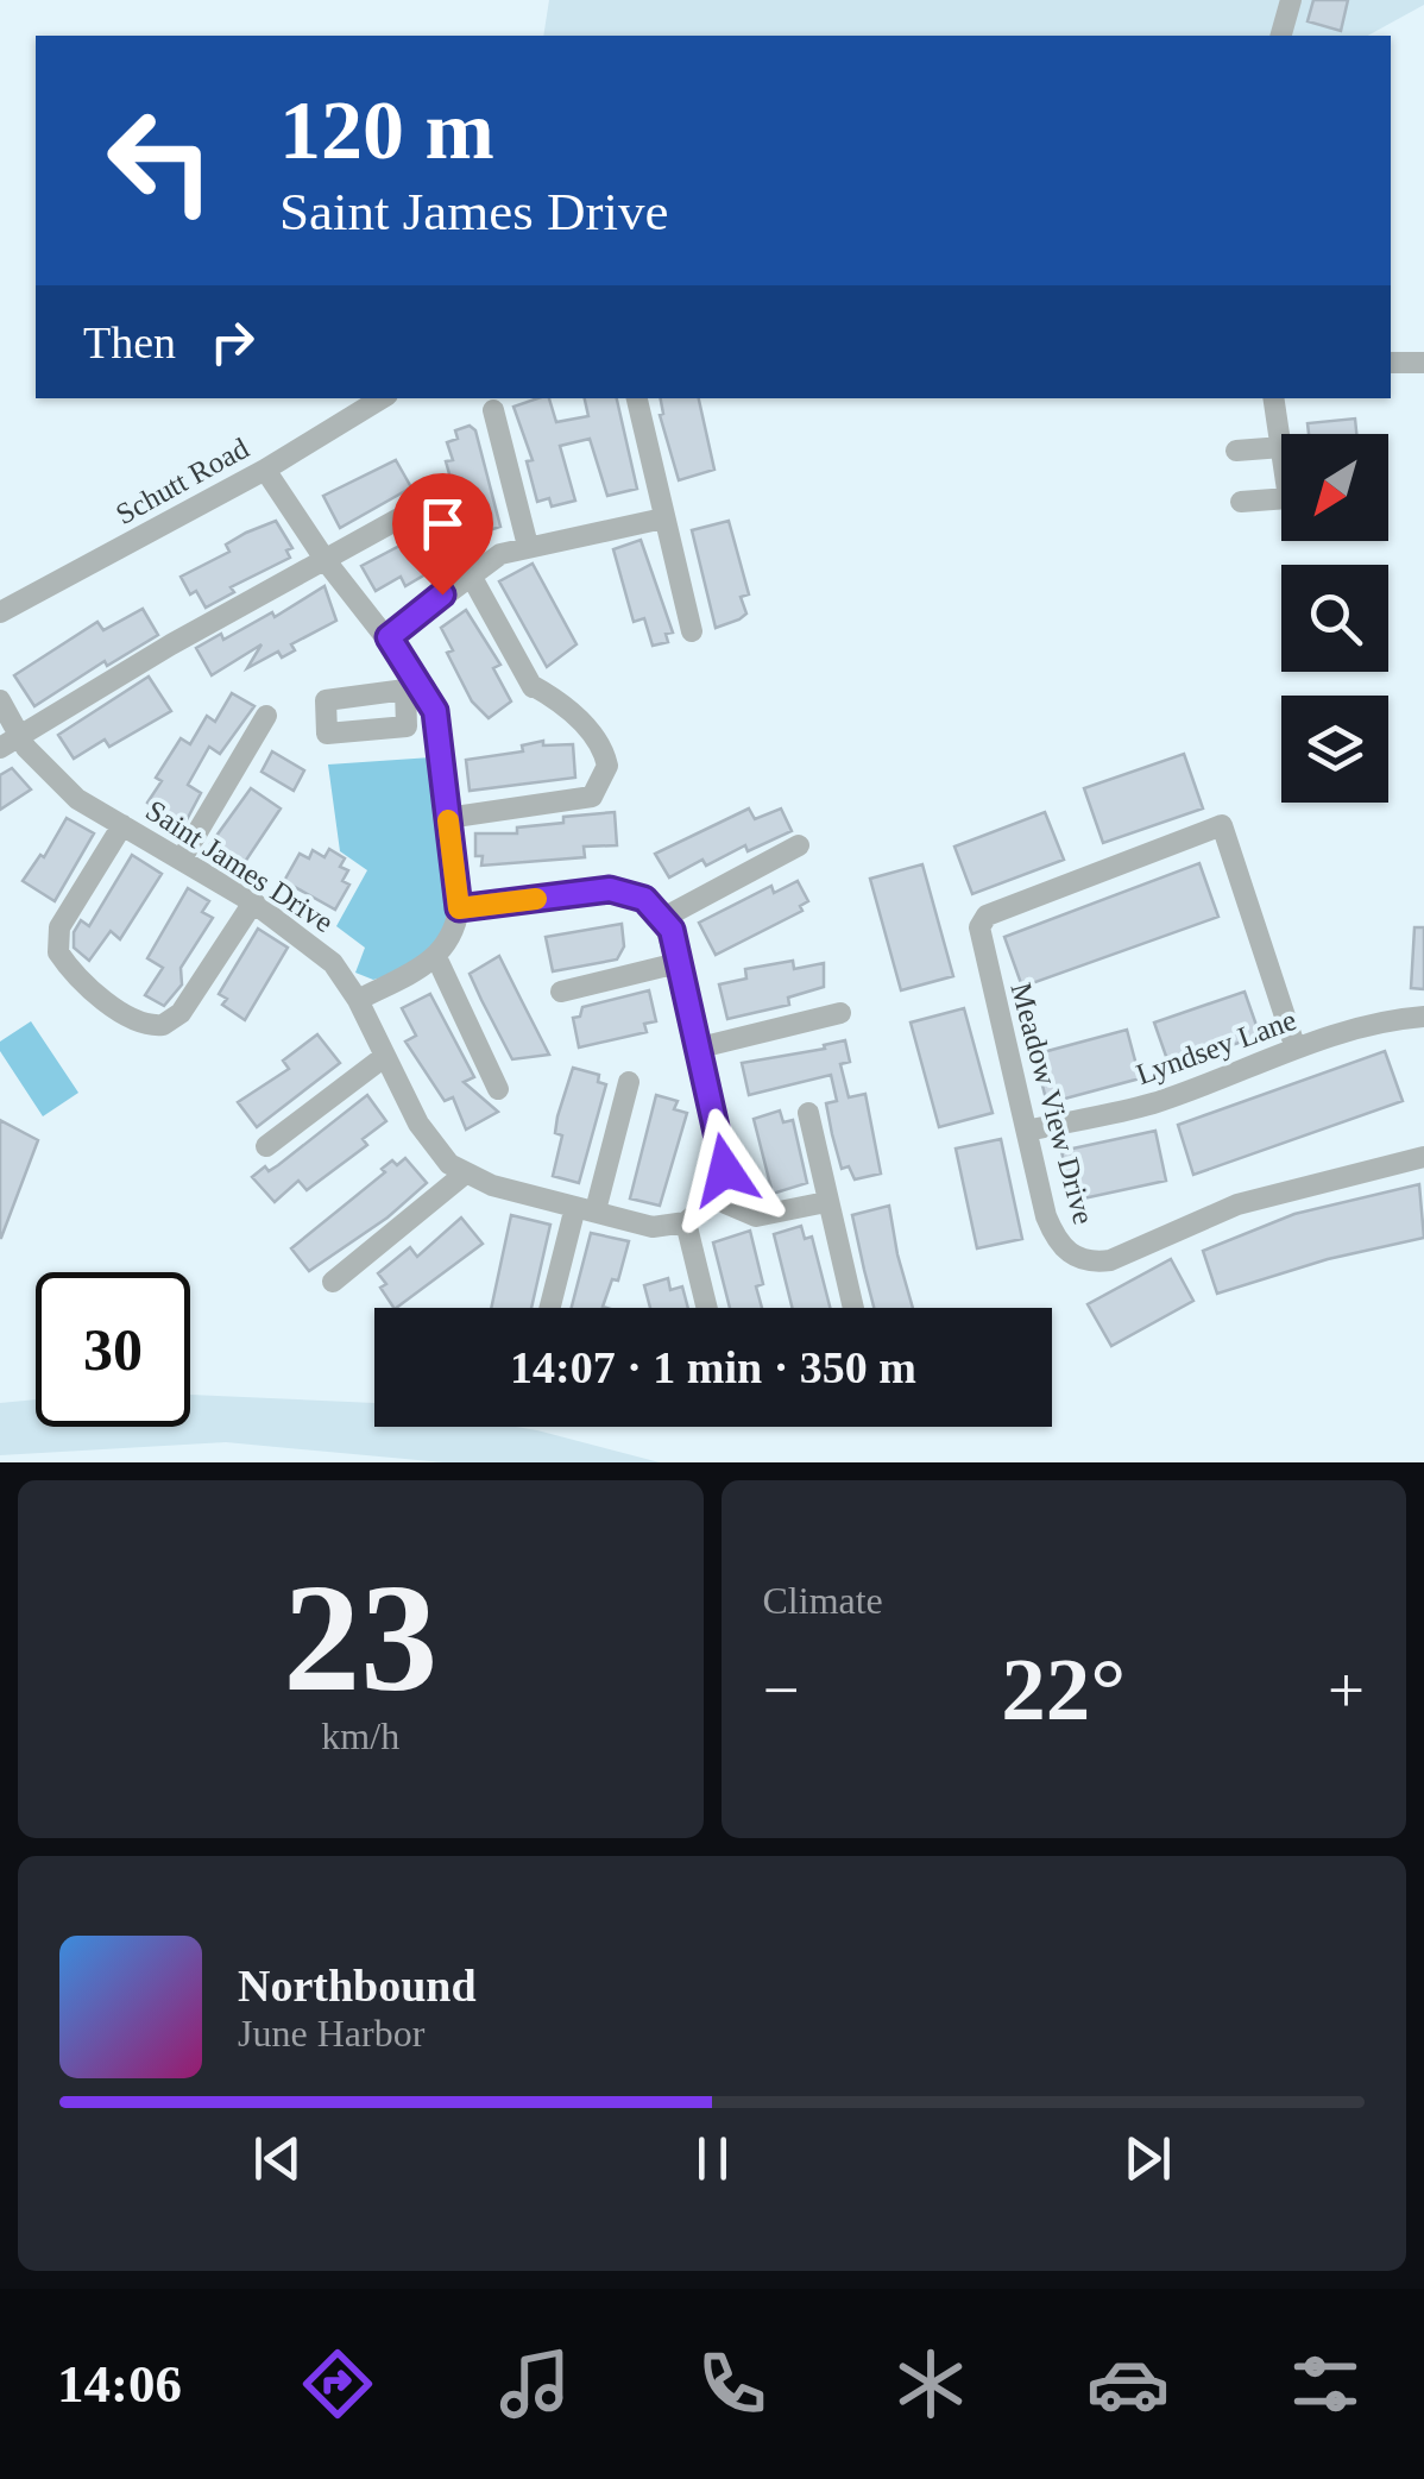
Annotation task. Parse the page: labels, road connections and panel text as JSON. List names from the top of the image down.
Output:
{
  "streets": {
    "street": [
      "Schutt Road",
      "Saint James Drive",
      "Lyndsey Lane",
      "Meadow View Drive"
    ]
  },
  "crossings": [
    ["Lyndsey Lane", "Meadow View Drive"]
  ],
  "north": "bottom left",
  "page": {
    "turn": ["120 m", "Saint James Drive"],
    "then": "Then",
    "limit": "30",
    "trip": "14:07 · 1 min · 350 m",
    "tile": [
      ["23", "km/h"],
      "Climate"
    ],
    "heat": ["−", "22°", "+"],
    "song": ["Northbound", "June Harbor"],
    "tabs": "14:06"
  }
}
